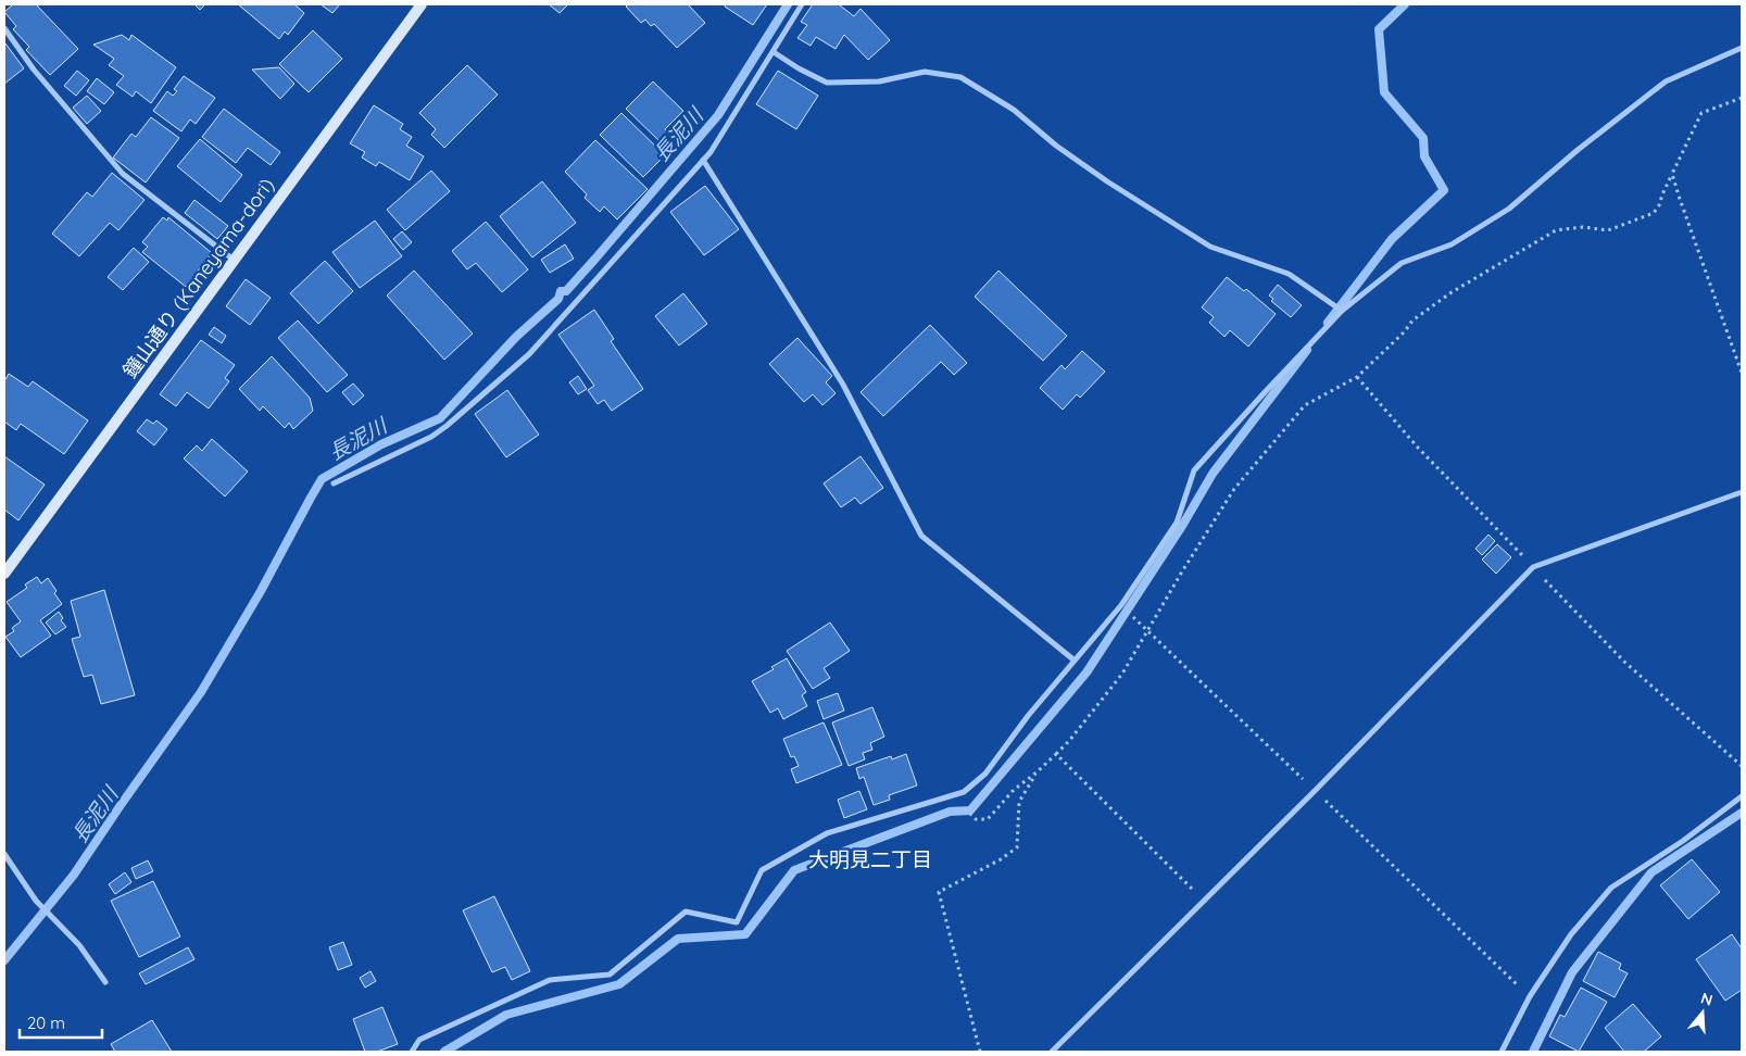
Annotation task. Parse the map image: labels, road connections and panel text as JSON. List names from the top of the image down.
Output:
{
  "streets": {
    "main road": ["鐘山通り (Kaneyama-dori)"]
  },
  "districts": ["大明見二丁目"],
  "water": ["長泥川"],
  "scale_bar": "20 m",
  "north": "top"
}
